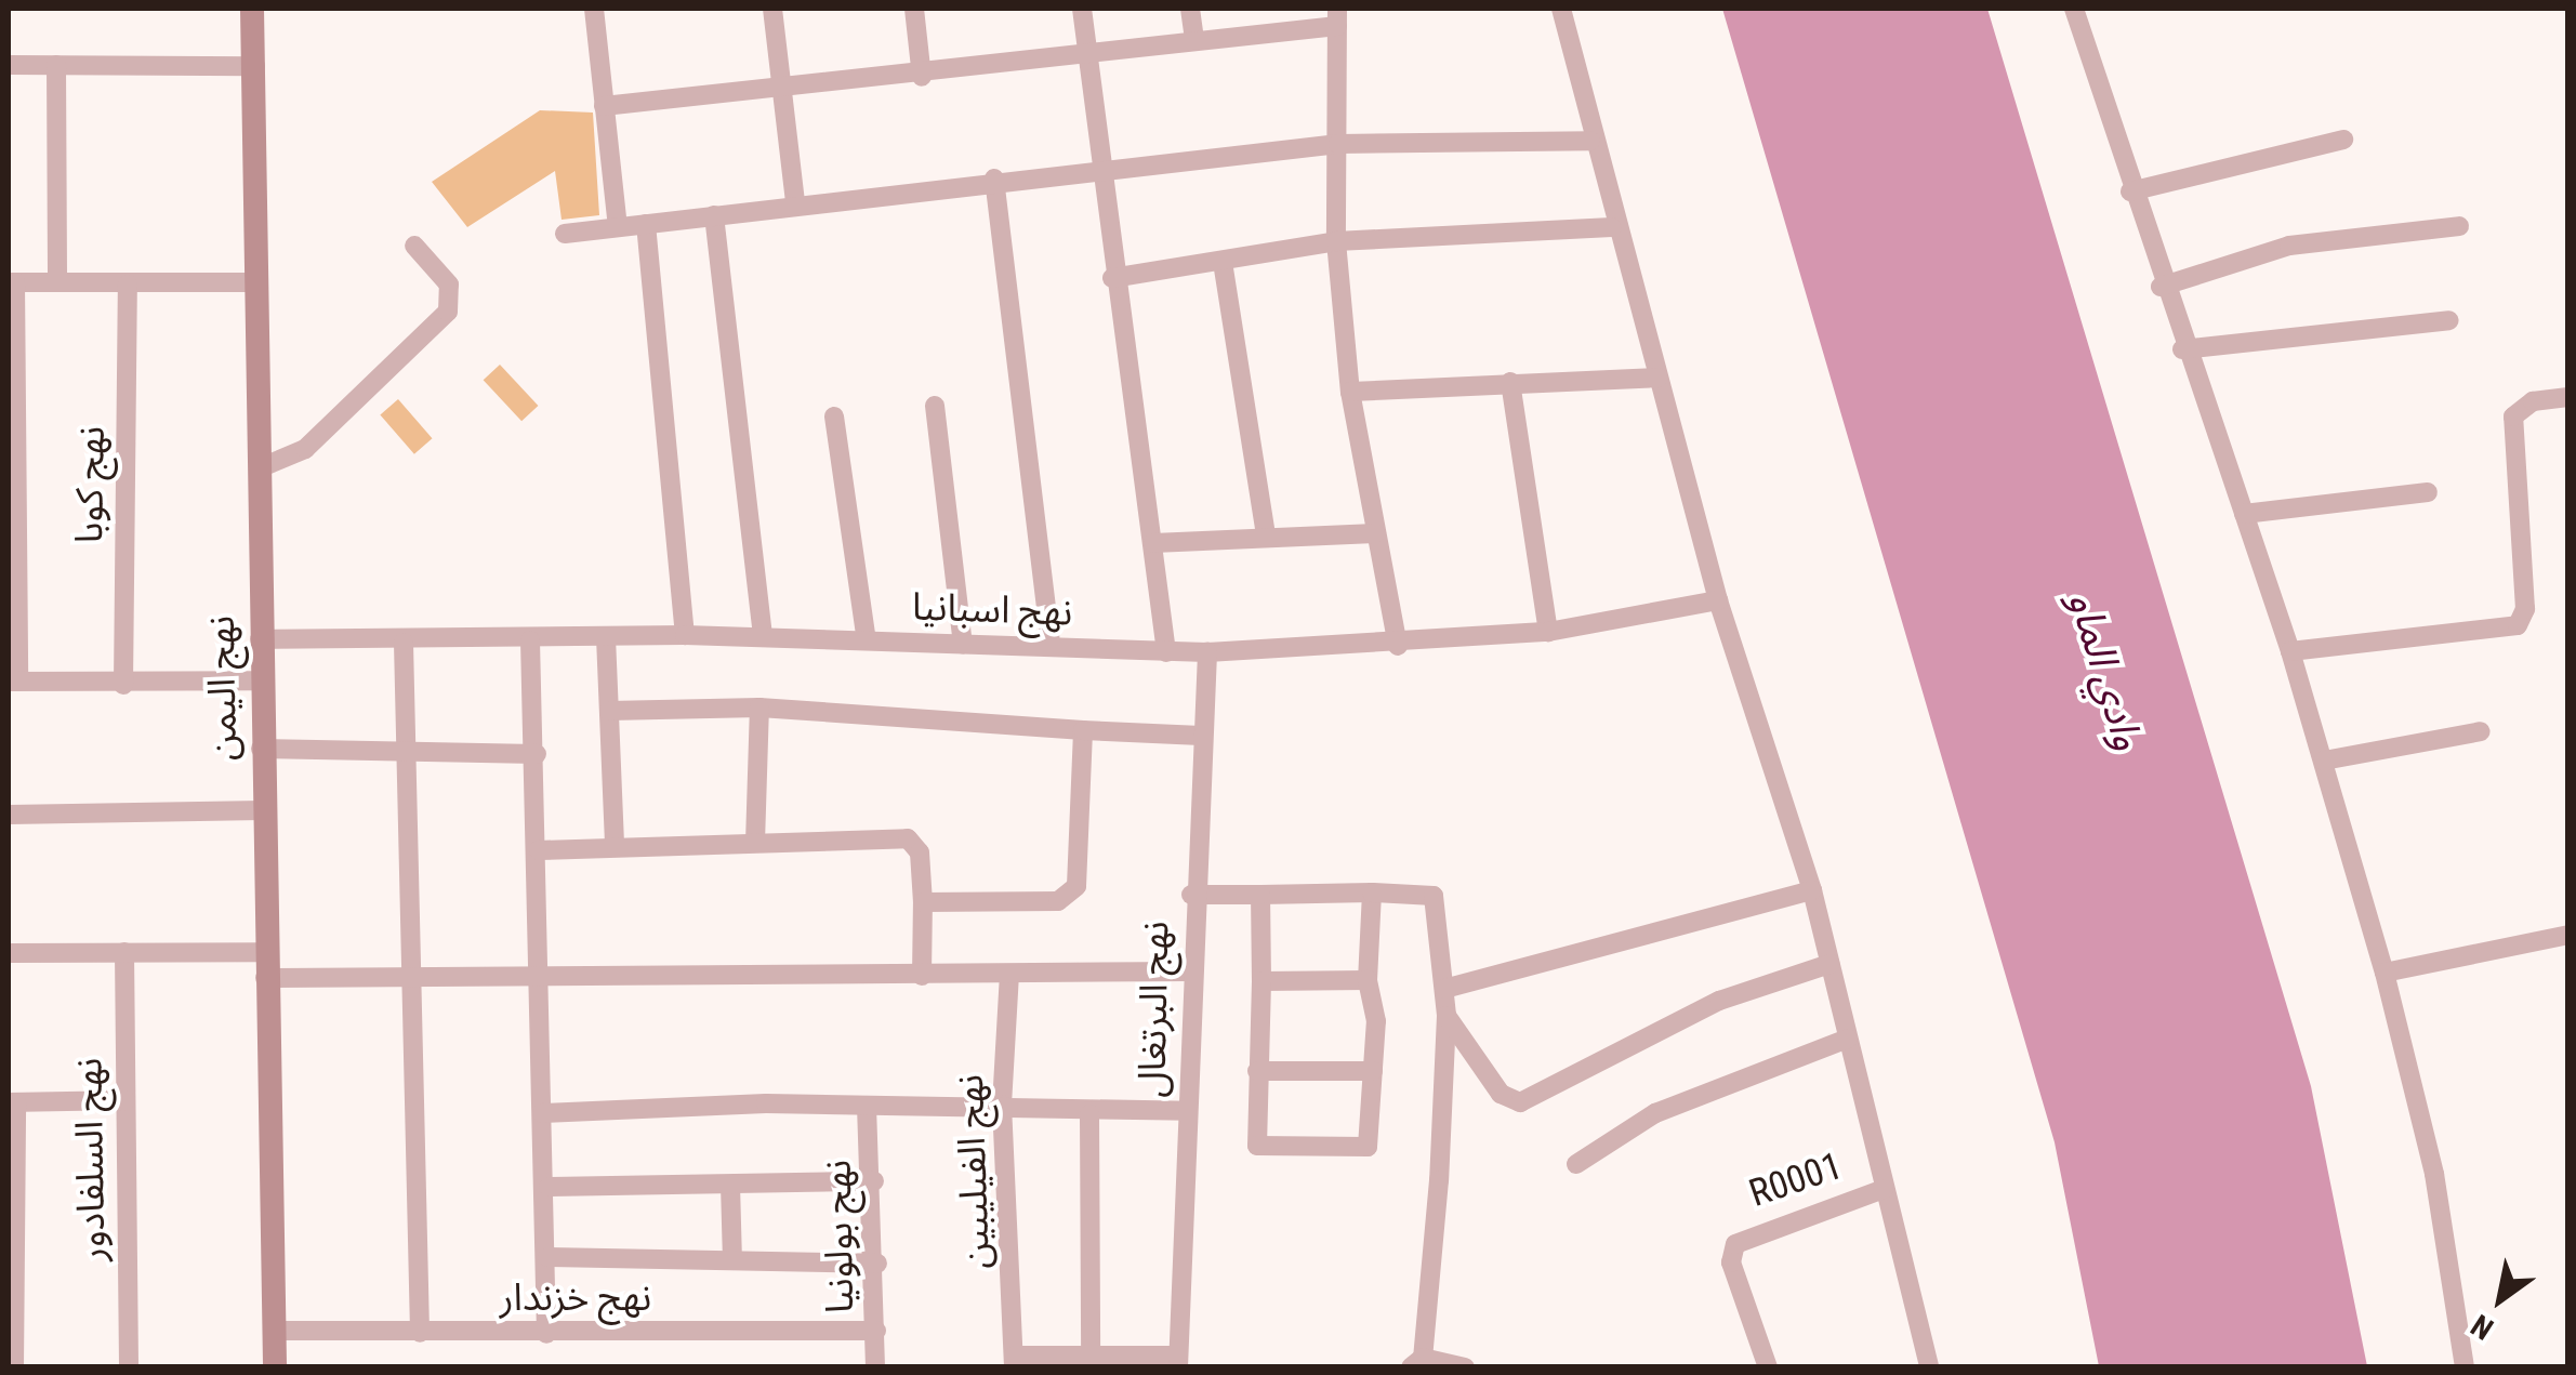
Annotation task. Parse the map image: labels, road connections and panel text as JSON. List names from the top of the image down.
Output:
{
  "streets": {
    "main road": ["نهج اليمن"],
    "street": [
      "نهج كوبا",
      "نهج اسبانيا",
      "نهج البرتغال",
      "نهج السلفادور",
      "نهج الفيليبين",
      "R0001",
      "نهج بولونيا",
      "نهج خزندار"
    ]
  },
  "crossings": [
    ["نهج اسبانيا", "نهج اليمن"],
    ["نهج اسبانيا", "نهج البرتغال"],
    ["نهج اليمن", "نهج خزندار"],
    ["نهج بولونيا", "نهج خزندار"]
  ],
  "water": ["وادي الماو"],
  "north": "bottom left"
}
